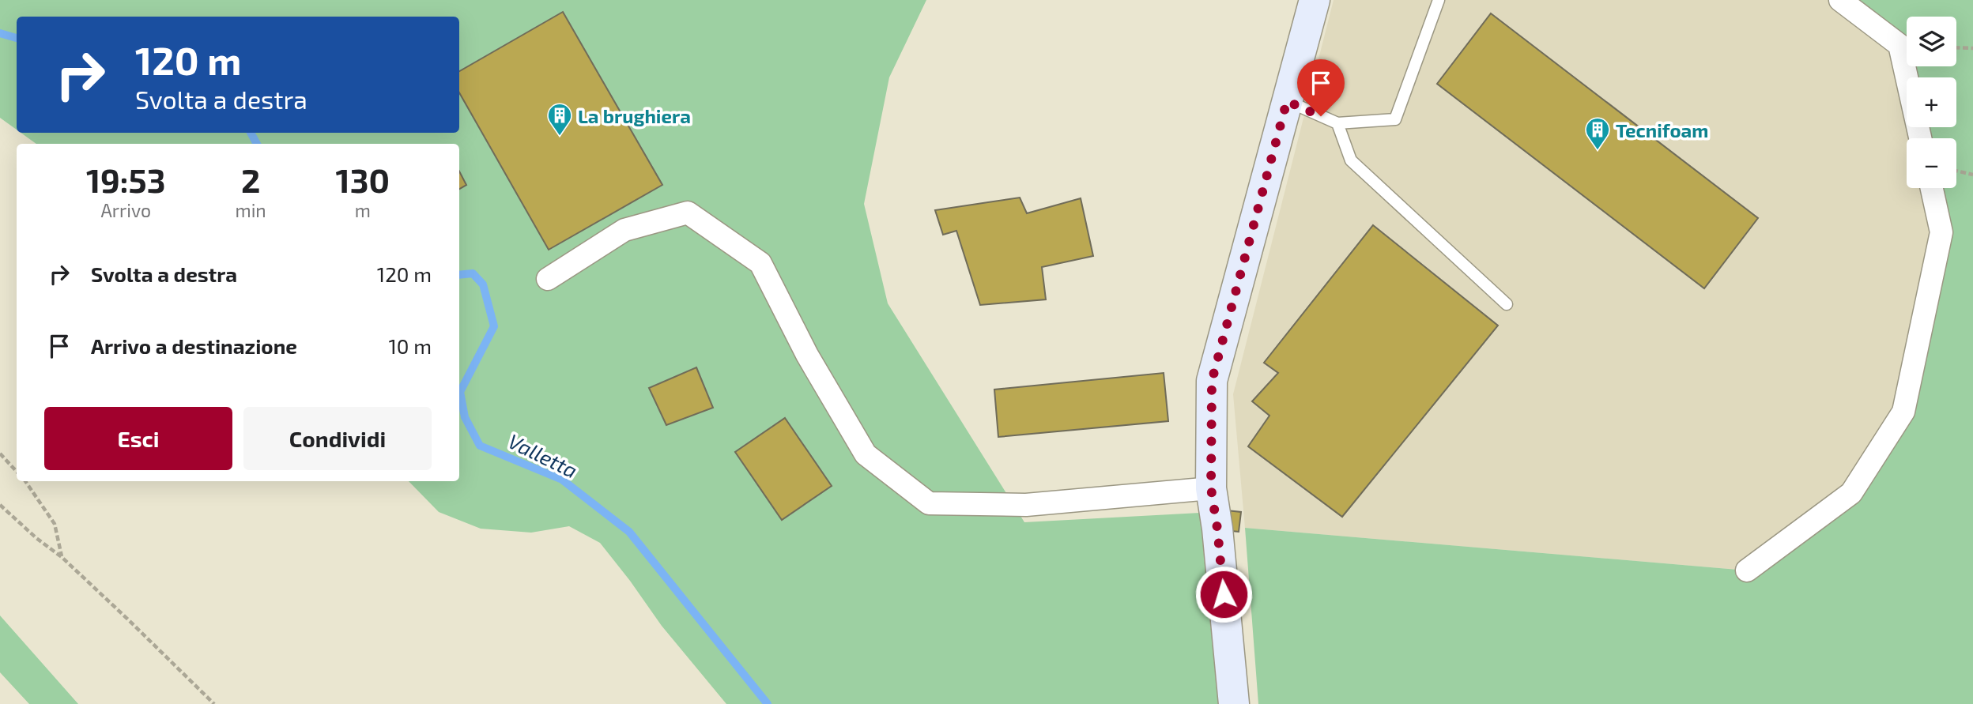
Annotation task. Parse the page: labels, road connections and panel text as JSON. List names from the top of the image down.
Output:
{
  "water": ["Valletta"],
  "places": {
    "building": ["La brughiera", "Tecnifoam"]
  },
  "page": {
    "map_buttons": ["+", "−"],
    "turn": ["120 m", "Svolta a destra"],
    "eta": [
      "19:53",
      "Arrivo",
      "2",
      "min",
      "130",
      "m"
    ],
    "list": [
      {
        "name": "Svolta a destra",
        "value": "120 m"
      },
      {
        "name": "Arrivo a destinazione",
        "value": "10 m"
      }
    ],
    "buttons": ["Esci", "Condividi"]
  }
}
